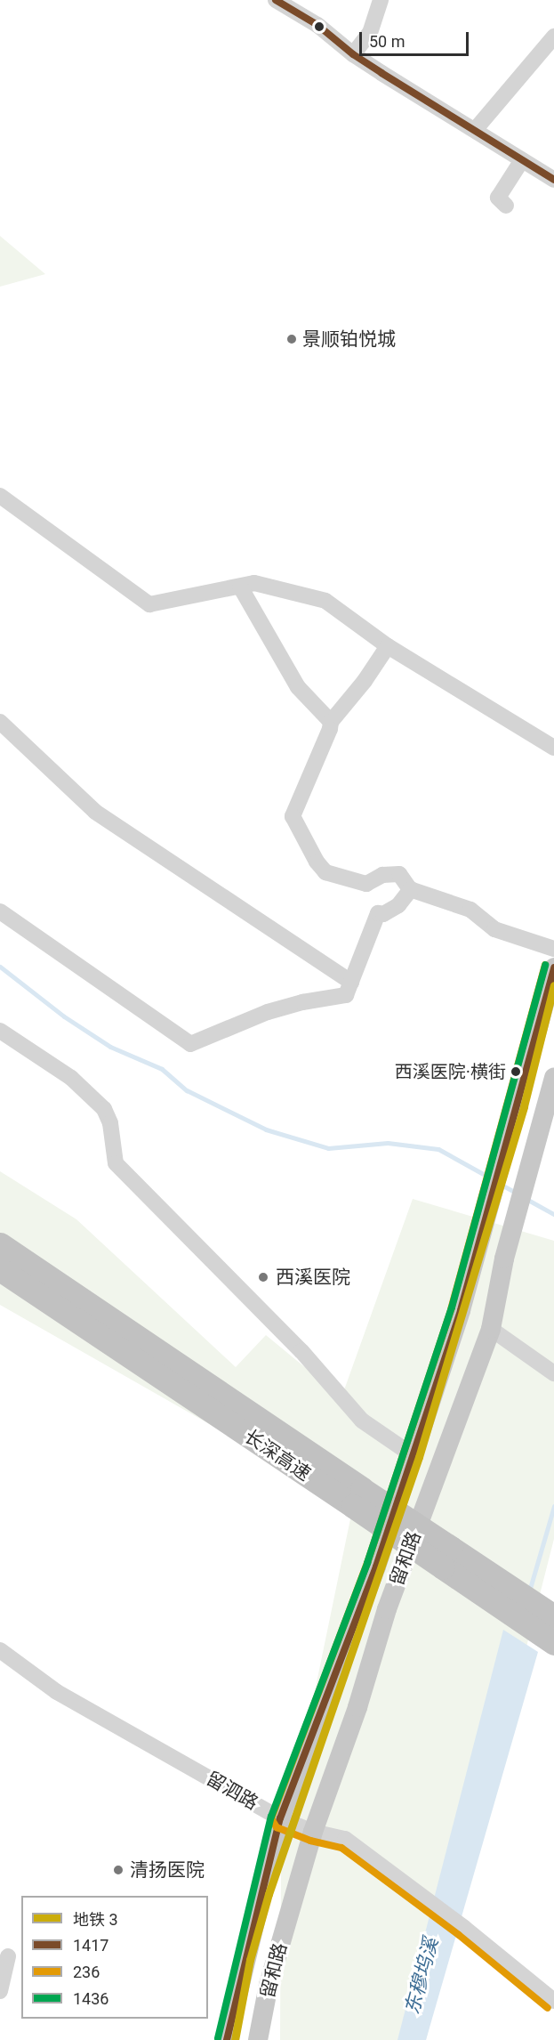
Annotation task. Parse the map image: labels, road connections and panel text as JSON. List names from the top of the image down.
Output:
{
  "streets": {
    "highway": ["长深高速"],
    "main road": ["留和路"],
    "street": ["留泗路"]
  },
  "crossings": [
    ["留和路", "留泗路"]
  ],
  "water": ["东穆坞溪"],
  "places": [
    "景顺铂悦城",
    "西溪医院·横街",
    "西溪医院",
    "清扬医院"
  ],
  "lines": [
    "transit line 1417",
    "transit line 236",
    "transit line 1436",
    "metro line 3"
  ],
  "legend": [
    "地铁 3",
    "1417",
    "236",
    "1436"
  ],
  "scale_bar": "50 m"
}
